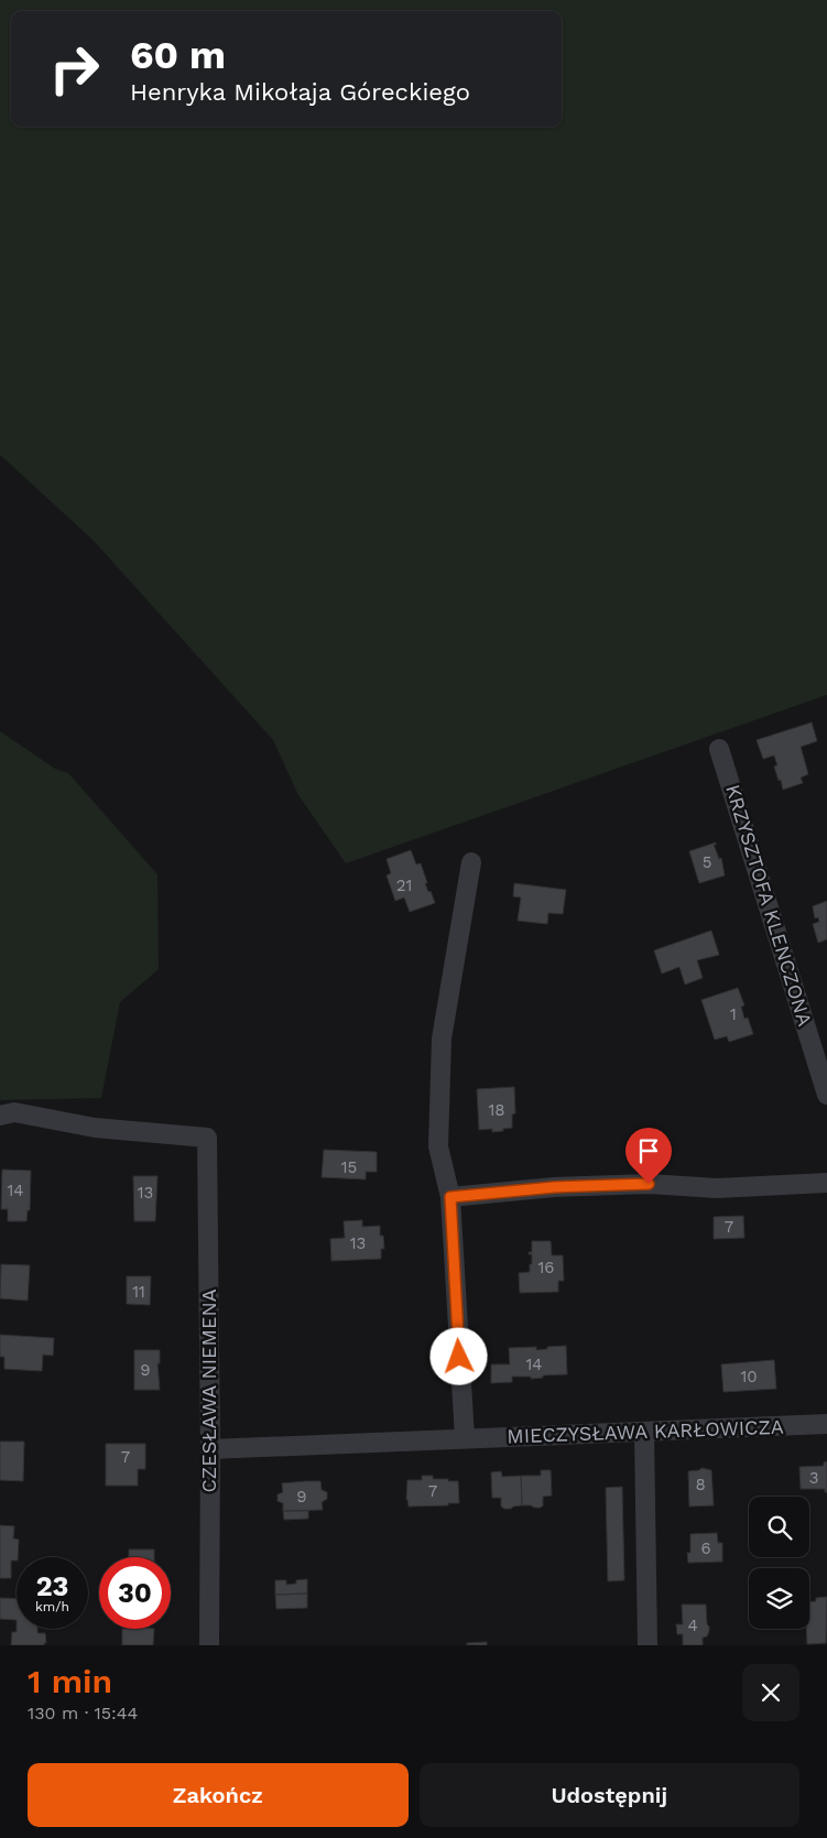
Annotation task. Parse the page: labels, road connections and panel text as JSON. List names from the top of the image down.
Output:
{
  "streets": {
    "street": ["KRZYSZTOFA KLENCZONA", "CZESŁAWA NIEMENA", "MIECZYSŁAWA KARŁOWICZA"]
  },
  "crossings": [
    ["CZESŁAWA NIEMENA", "MIECZYSŁAWA KARŁOWICZA"]
  ],
  "house_numbers": [
    "5",
    "21",
    "1",
    "18",
    "15",
    "14",
    "13",
    "7",
    "13",
    "16",
    "11",
    "14",
    "9",
    "10",
    "7",
    "3",
    "8",
    "7",
    "9",
    "6",
    "4"
  ],
  "page": {
    "turn": ["60 m", "Henryka Mikołaja Góreckiego"],
    "speed": "23 km/h",
    "limit": "30",
    "heading": ["1 min", "130 m · 15:44"],
    "buttons": ["Zakończ", "Udostępnij"]
  }
}
